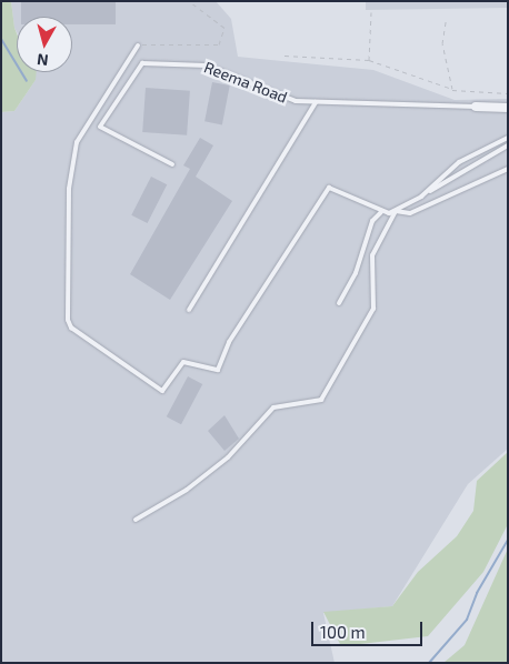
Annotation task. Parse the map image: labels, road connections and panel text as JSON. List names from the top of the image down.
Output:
{
  "streets": {
    "street": ["Reema Road"]
  },
  "scale_bar": "100 m",
  "north": "bottom"
}
